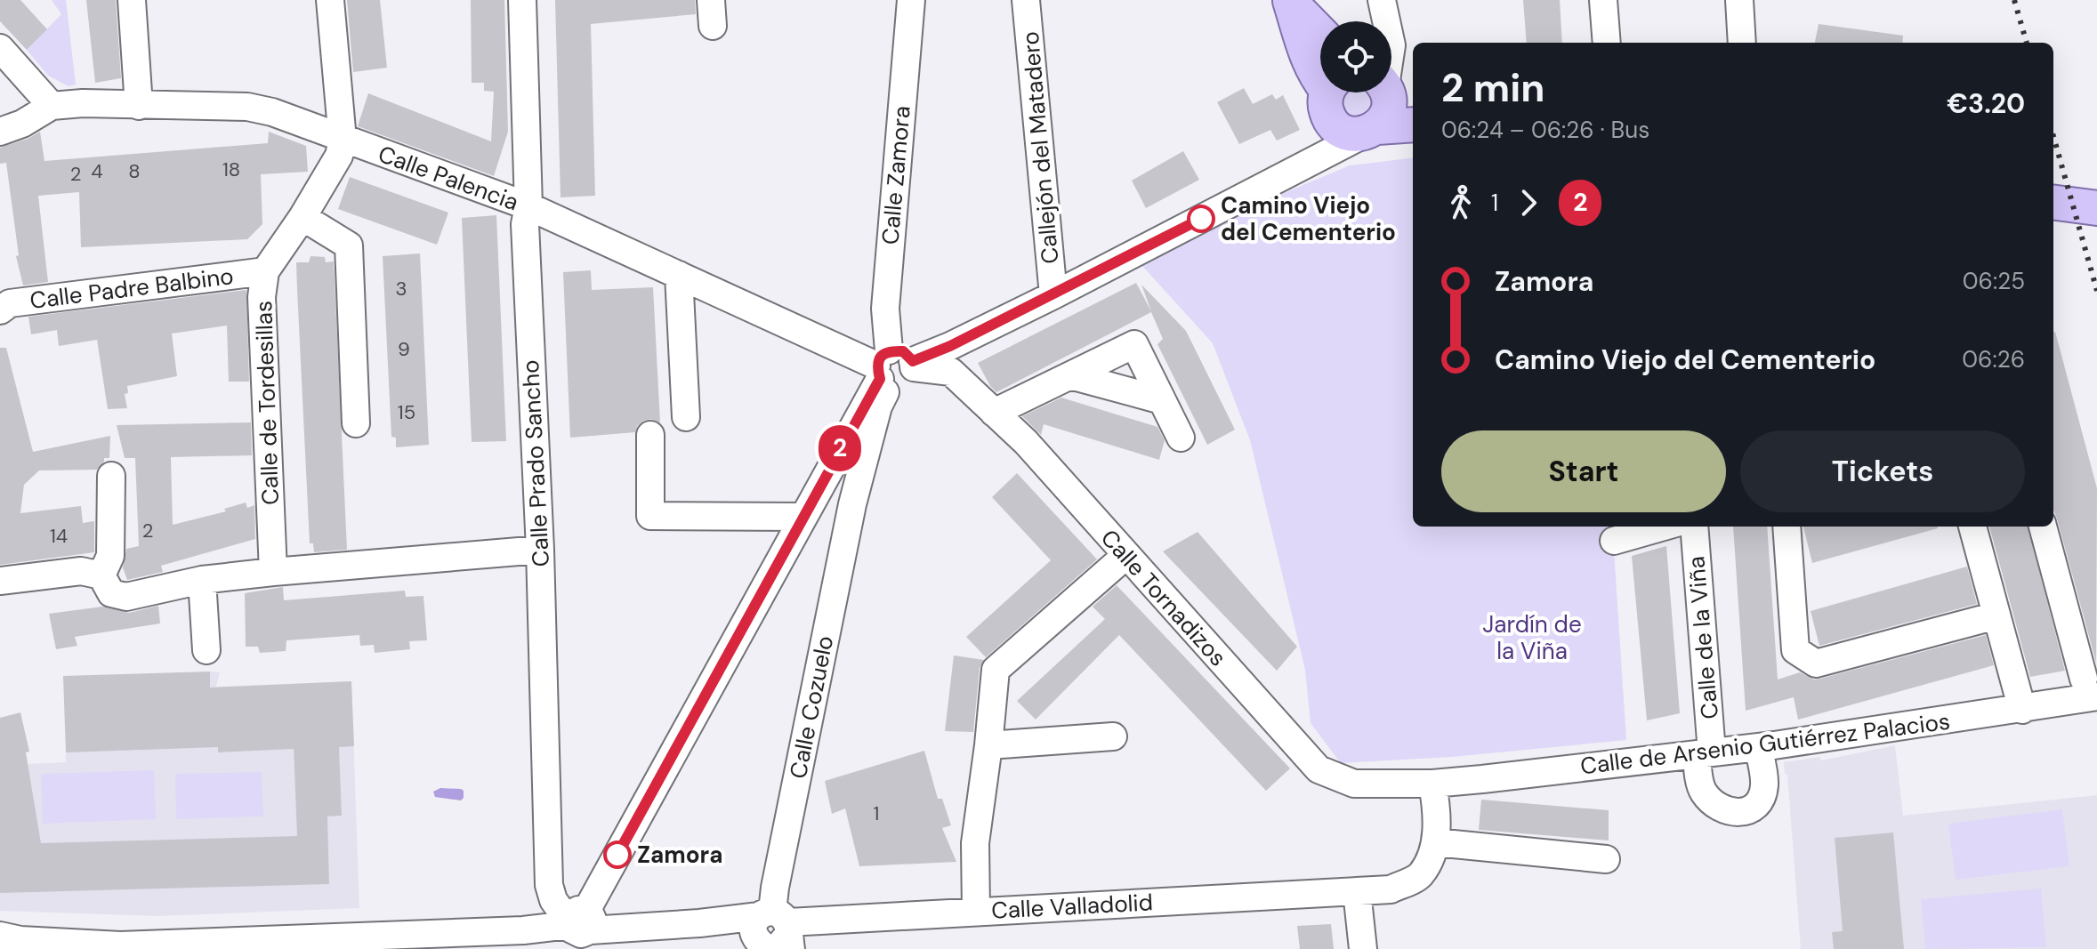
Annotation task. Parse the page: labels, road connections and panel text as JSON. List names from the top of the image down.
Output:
{
  "streets": {
    "street": [
      "Callejón del Matadero",
      "Calle Zamora",
      "Calle Palencia",
      "Calle Padre Balbino",
      "Calle de Tordesillas",
      "Calle Prado Sancho",
      "Calle Tornadizos",
      "Calle de la Viña",
      "Calle Cozuelo",
      "Calle de Arsenio Gutiérrez Palacios",
      "Calle Valladolid"
    ]
  },
  "crossings": [
    ["Calle Zamora", "Calle Palencia"],
    ["Calle Zamora", "Calle Tornadizos"],
    ["Calle Zamora", "Calle Cozuelo"],
    ["Calle Palencia", "Calle de Tordesillas"],
    ["Calle Palencia", "Calle Prado Sancho"],
    ["Calle Palencia", "Calle Tornadizos"],
    ["Calle Palencia", "Calle Cozuelo"],
    ["Calle Padre Balbino", "Calle de Tordesillas"],
    ["Calle Prado Sancho", "Calle Valladolid"],
    ["Calle Tornadizos", "Calle Cozuelo"],
    ["Calle Tornadizos", "Calle de Arsenio Gutiérrez Palacios"],
    ["Calle Tornadizos", "Calle Valladolid"],
    ["Calle de la Viña", "Calle de Arsenio Gutiérrez Palacios"],
    ["Calle Cozuelo", "Calle Valladolid"],
    ["Calle de Arsenio Gutiérrez Palacios", "Calle Valladolid"]
  ],
  "parks": ["Jardín de la Viña"],
  "places": ["Camino Viejo del Cementerio", "Zamora"],
  "lines": ["bus line 2"],
  "house_numbers": [
    "18",
    "4",
    "8",
    "2",
    "3",
    "9",
    "15",
    "2",
    "14",
    "1"
  ],
  "page": {
    "on_map": "2",
    "heading": ["2 min", "06:24 – 06:26 · Bus", "€3.20"],
    "legs": ["1", "2"],
    "list": [
      {
        "name": "Zamora",
        "value": "06:25"
      },
      {
        "name": "Camino Viejo del Cementerio",
        "value": "06:26"
      }
    ],
    "buttons": ["Start", "Tickets"]
  }
}
